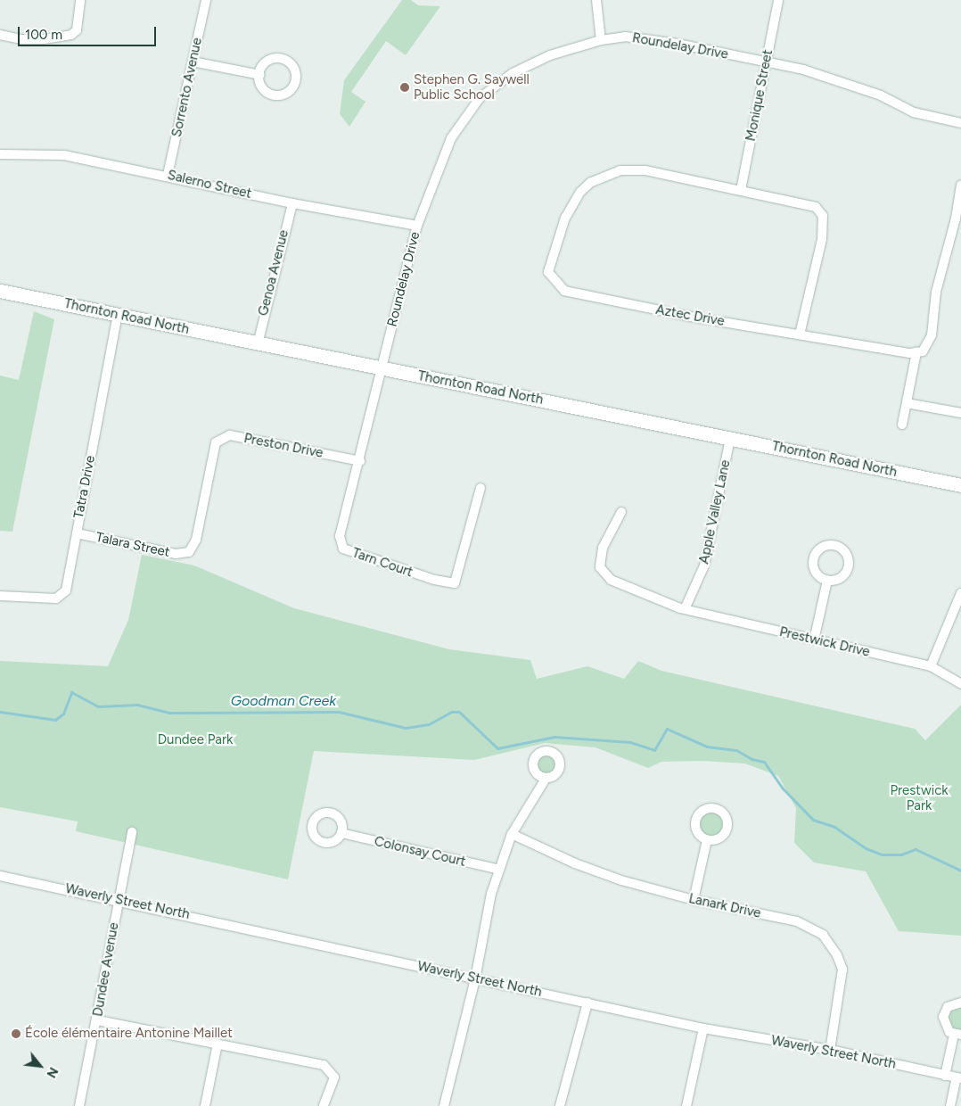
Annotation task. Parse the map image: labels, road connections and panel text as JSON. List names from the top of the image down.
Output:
{
  "streets": {
    "main road": ["Thornton Road North"],
    "street": [
      "Roundelay Drive",
      "Sorrento Avenue",
      "Monique Street",
      "Salerno Street",
      "Genoa Avenue",
      "Aztec Drive",
      "Preston Drive",
      "Tatra Drive",
      "Apple Valley Lane",
      "Talara Street",
      "Tarn Court",
      "Prestwick Drive",
      "Colonsay Court",
      "Waverly Street North",
      "Lanark Drive",
      "Dundee Avenue"
    ]
  },
  "crossings": [
    ["Roundelay Drive", "Monique Street"],
    ["Roundelay Drive", "Salerno Street"],
    ["Roundelay Drive", "Thornton Road North"],
    ["Roundelay Drive", "Tarn Court"],
    ["Sorrento Avenue", "Salerno Street"],
    ["Monique Street", "Aztec Drive"],
    ["Salerno Street", "Genoa Avenue"],
    ["Genoa Avenue", "Thornton Road North"],
    ["Thornton Road North", "Tatra Drive"],
    ["Thornton Road North", "Apple Valley Lane"],
    ["Thornton Road North", "Tarn Court"],
    ["Preston Drive", "Talara Street"],
    ["Preston Drive", "Tarn Court"],
    ["Tatra Drive", "Talara Street"],
    ["Apple Valley Lane", "Prestwick Drive"],
    ["Waverly Street North", "Lanark Drive"],
    ["Waverly Street North", "Dundee Avenue"]
  ],
  "water": ["Goodman Creek"],
  "parks": ["Dundee Park", "Prestwick Park"],
  "places": ["Stephen G. Saywell Public School", "École élémentaire Antonine Maillet"],
  "scale_bar": "100 m",
  "north": "bottom right"
}
